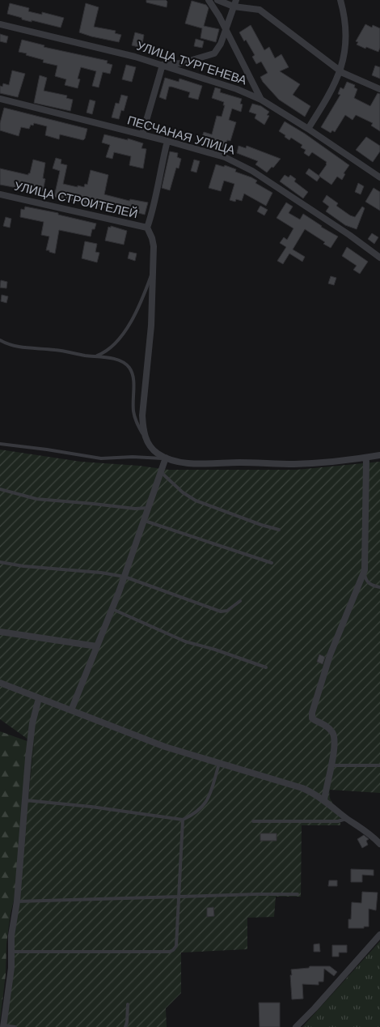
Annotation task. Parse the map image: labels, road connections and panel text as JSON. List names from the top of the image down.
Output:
{
  "streets": {
    "street": ["УЛИЦА ТУРГЕНЕВА", "ПЕСЧАНАЯ УЛИЦА", "УЛИЦА СТРОИТЕЛЕЙ"]
  }
}
